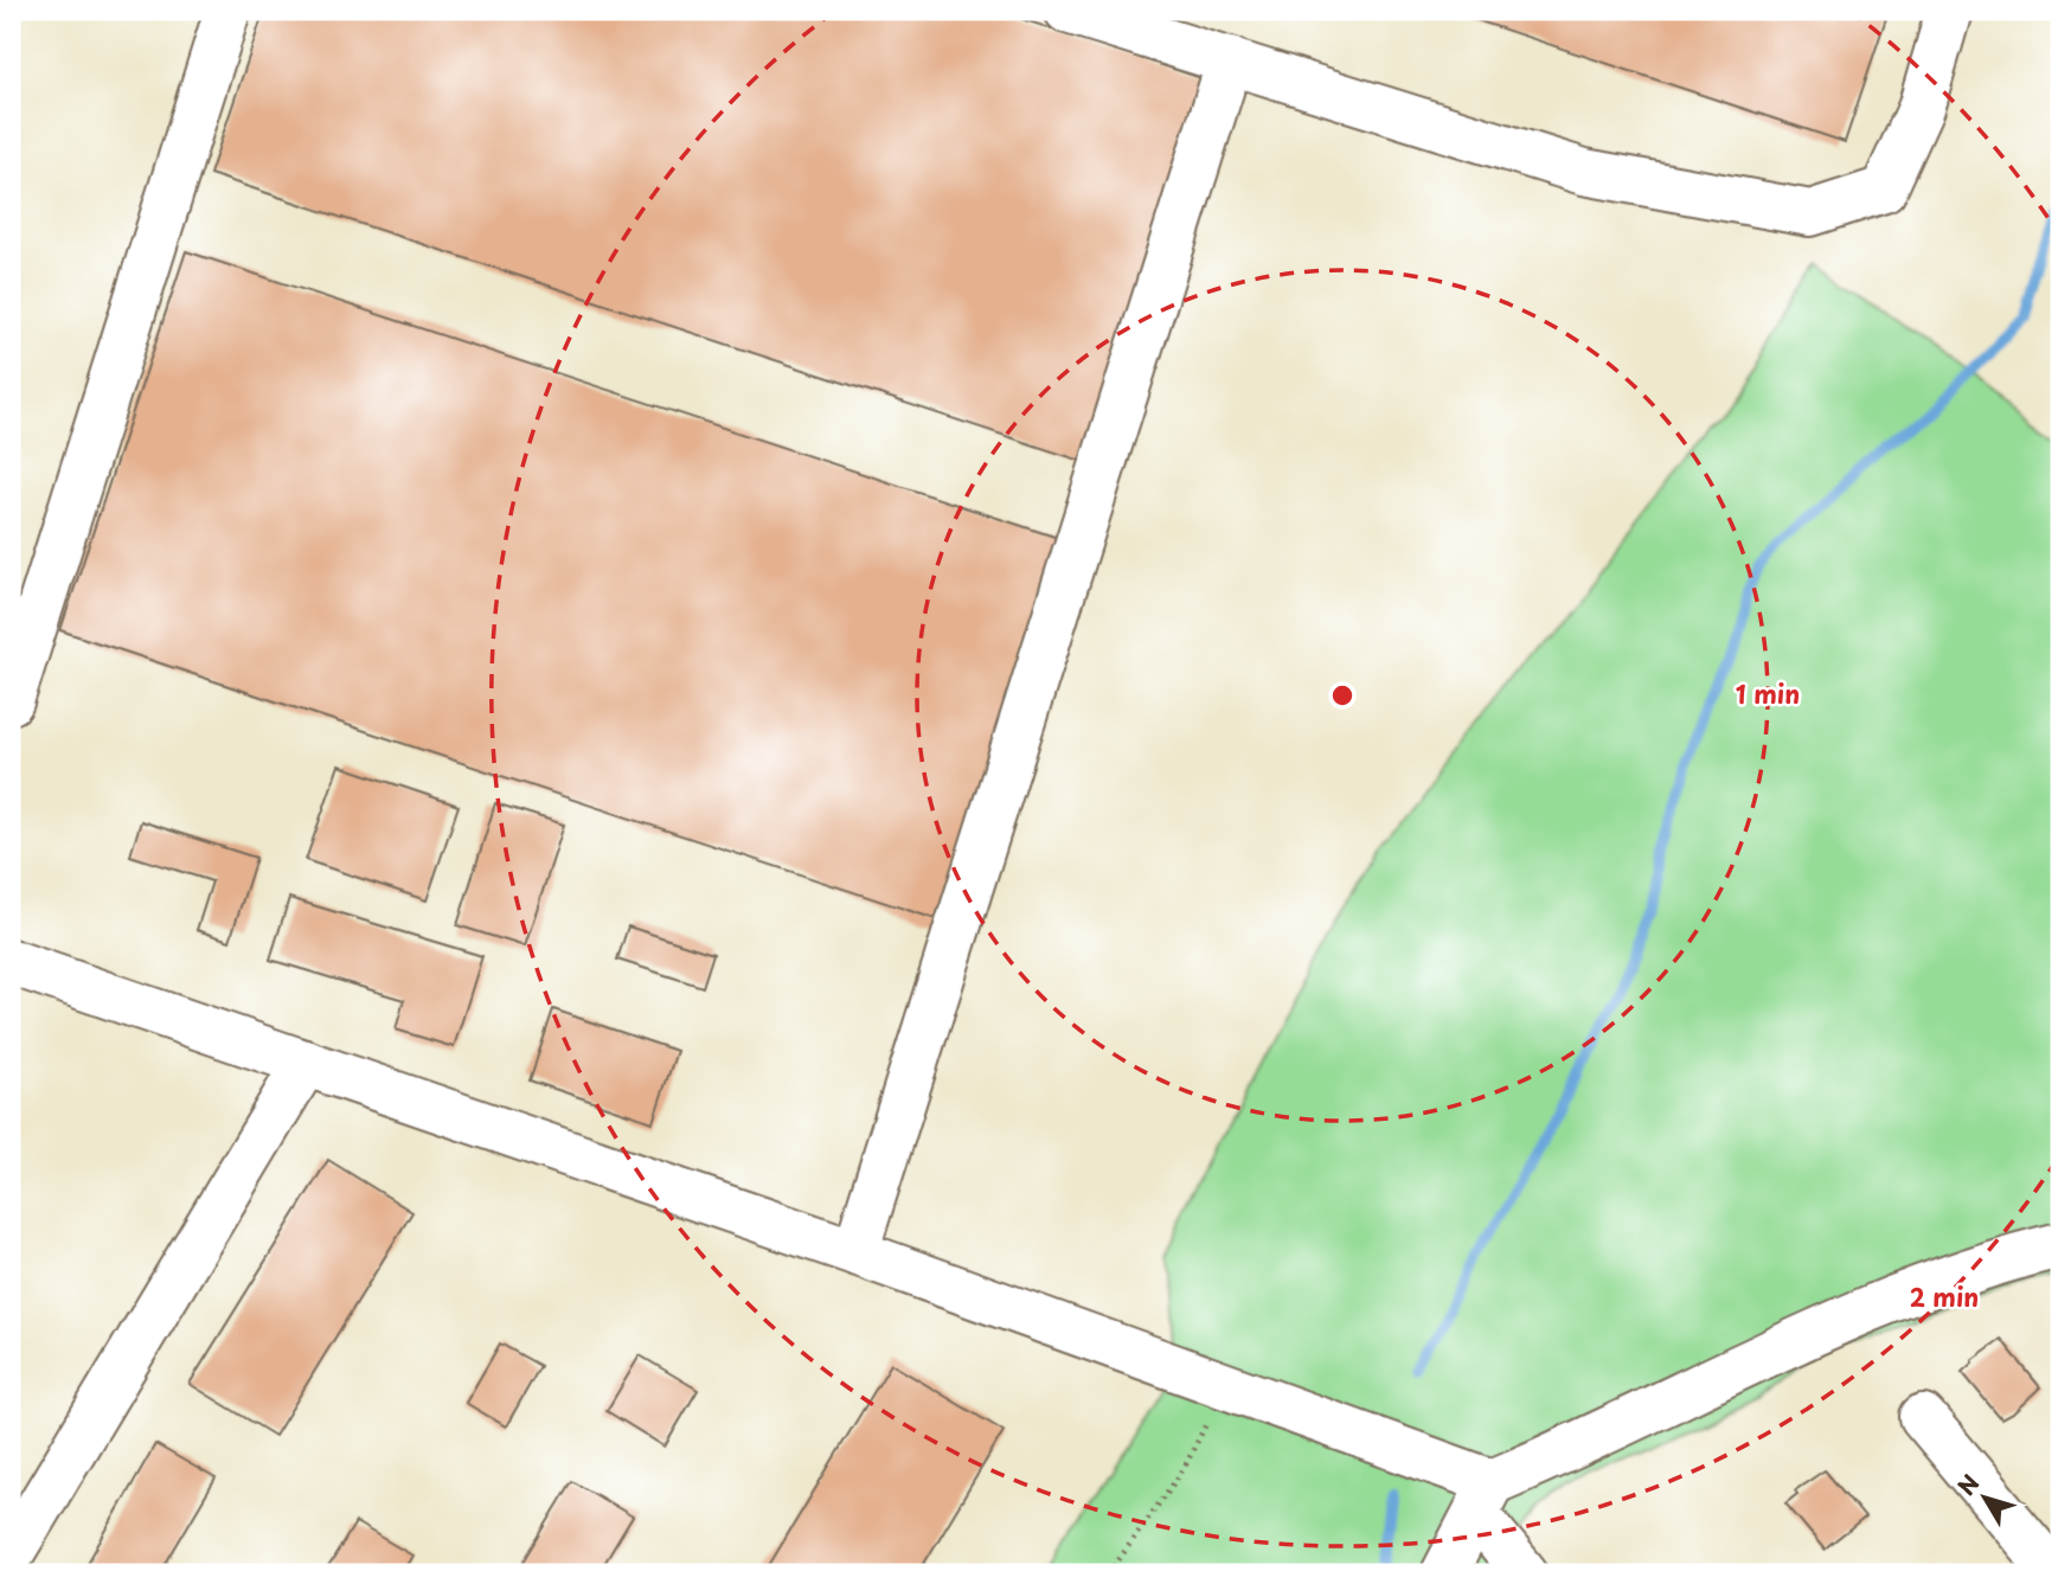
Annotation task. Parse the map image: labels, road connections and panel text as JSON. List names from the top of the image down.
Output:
{
  "north": "top left",
  "rings": ["1 min", "2 min"]
}
